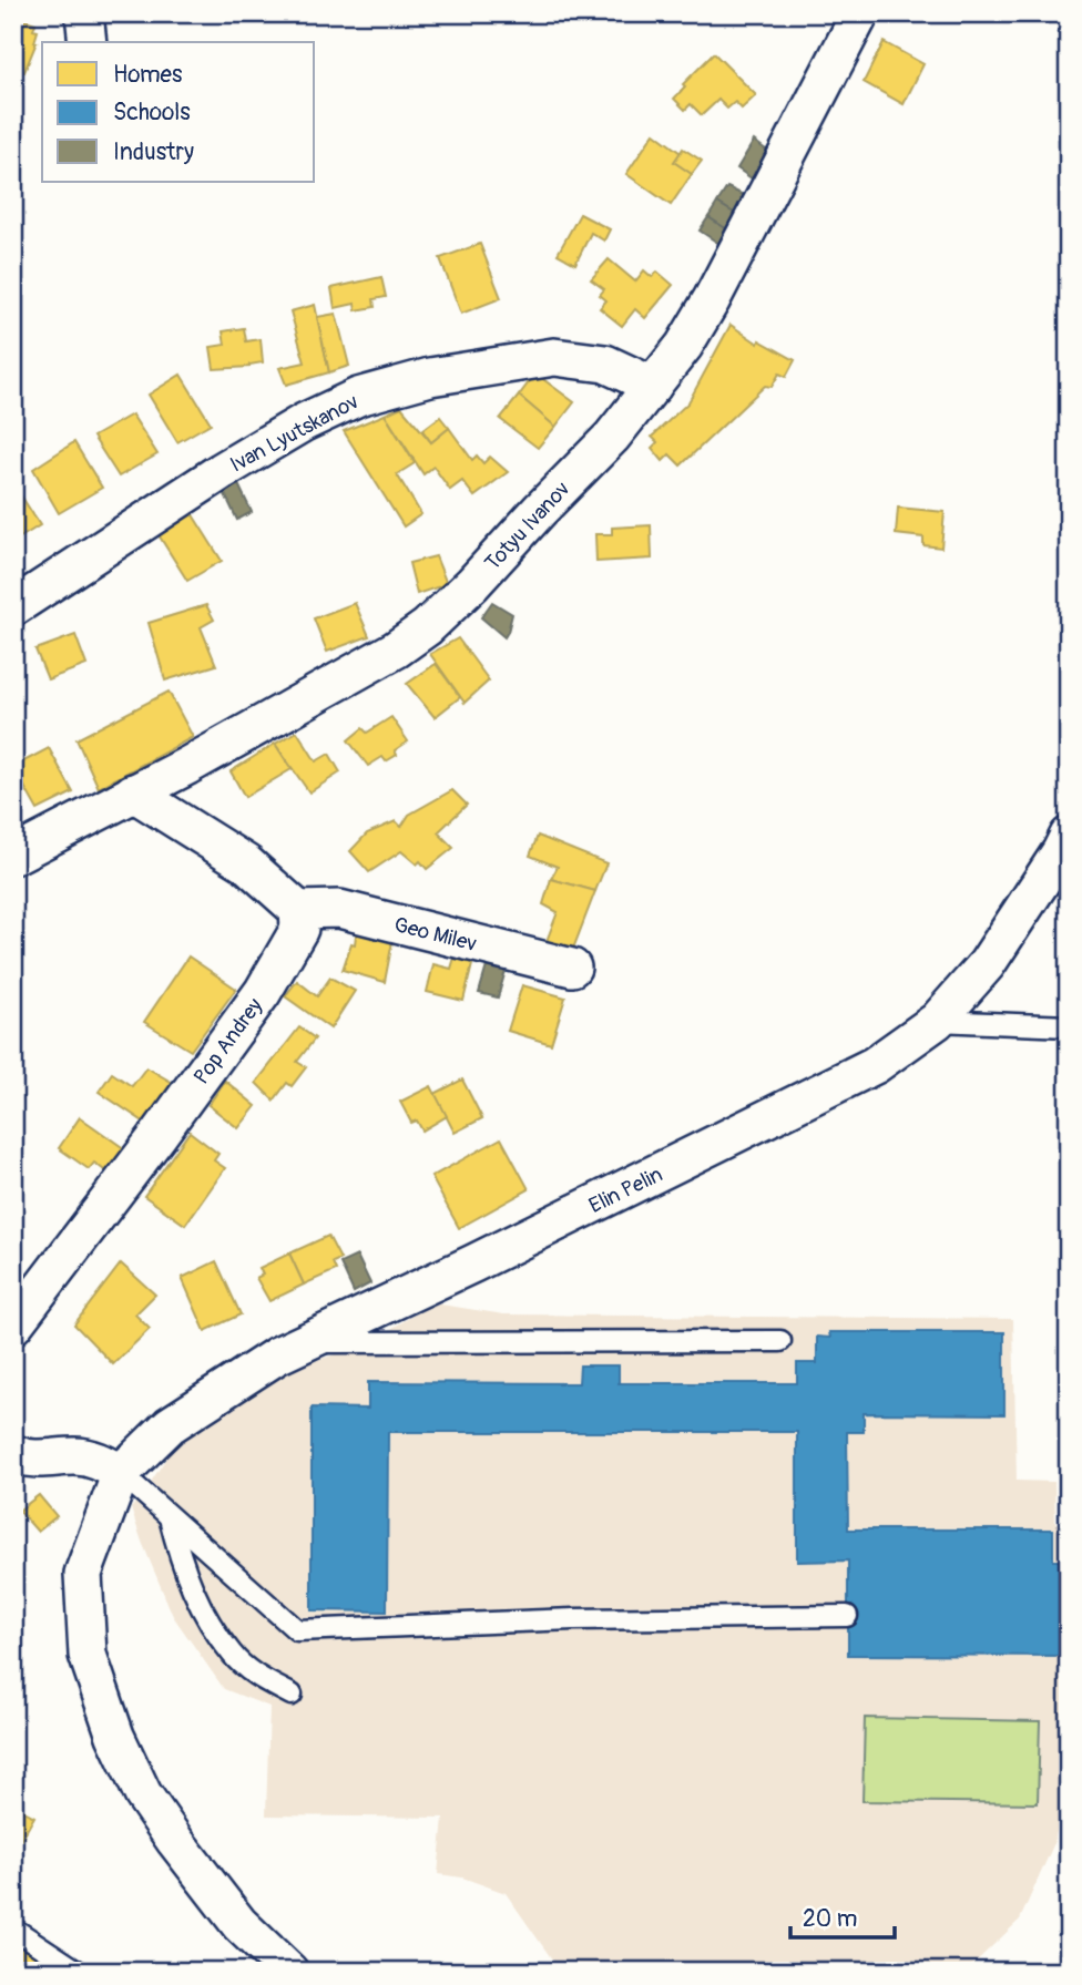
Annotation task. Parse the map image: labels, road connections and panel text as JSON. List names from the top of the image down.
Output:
{
  "streets": {
    "street": [
      "Ivan Lyutskanov",
      "Totyu Ivanov",
      "Geo Milev",
      "Pop Andrey",
      "Elin Pelin"
    ]
  },
  "crossings": [
    ["Ivan Lyutskanov", "Totyu Ivanov"],
    ["Geo Milev", "Pop Andrey"]
  ],
  "legend": ["Homes", "Schools", "Industry"],
  "scale_bar": "20 m"
}
